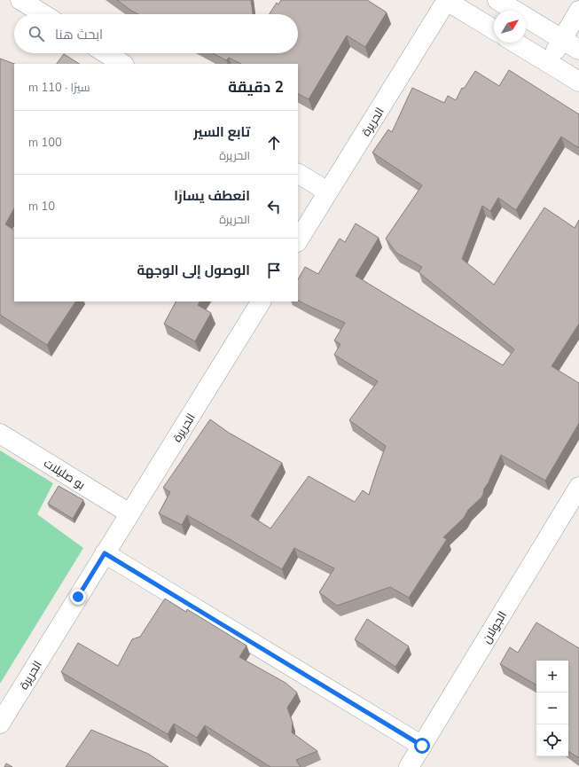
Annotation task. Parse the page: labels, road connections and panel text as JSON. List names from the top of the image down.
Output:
{
  "streets": {
    "street": ["الحريرة", "بو صليلات", "الجولان"]
  },
  "crossings": [
    ["الحريرة", "بو صليلات"]
  ],
  "north": "top right",
  "page": {
    "search": "ابحث هنا",
    "heading": ["2 دقيقة", "سيرًا · 110 m"],
    "list": [
      ["تابع السير", "الحريرة", "100 m"],
      ["انعطف يسارًا", "الحريرة", "10 m"],
      "الوصول إلى الوجهة"
    ],
    "map_buttons": ["+", "−"]
  }
}
